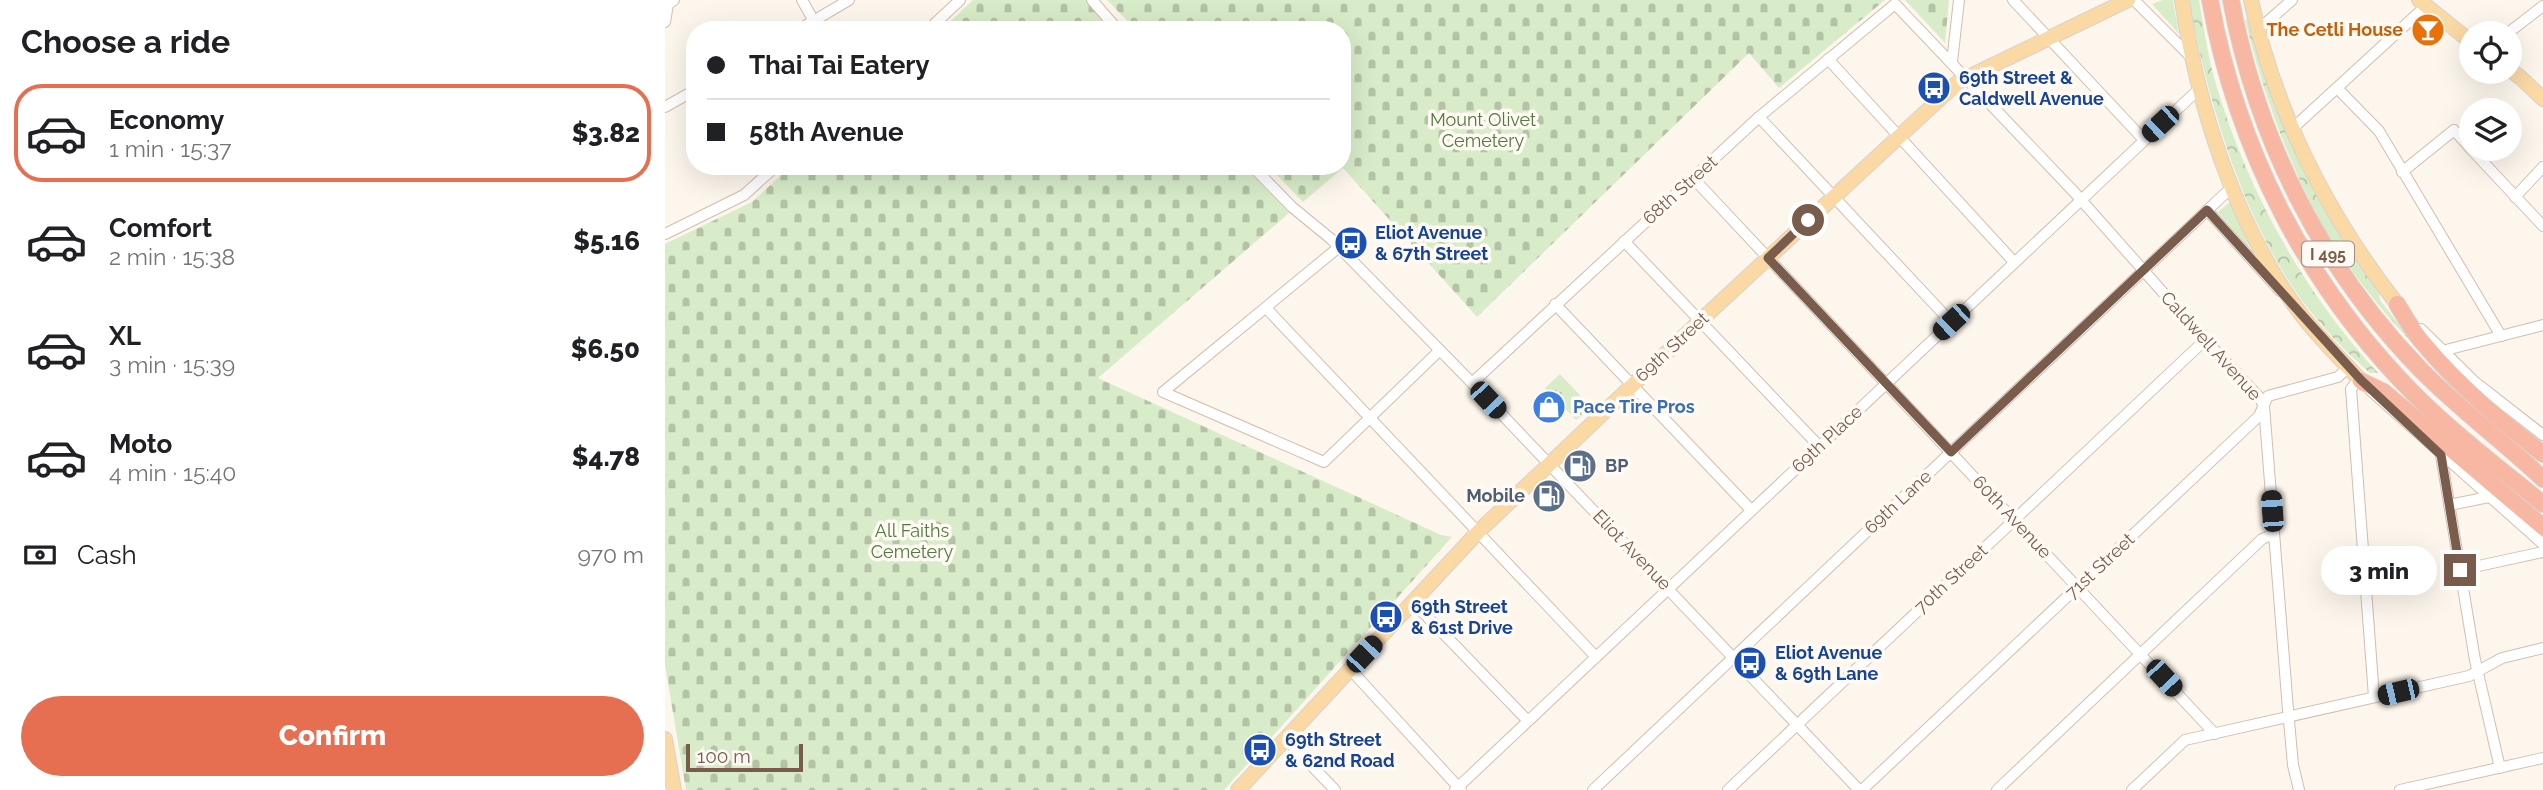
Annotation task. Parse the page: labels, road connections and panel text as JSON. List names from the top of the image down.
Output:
{
  "streets": {
    "highway": ["I 495"],
    "main road": ["69th Street"],
    "street": [
      "68th Street",
      "Caldwell Avenue",
      "69th Place",
      "69th Lane",
      "60th Avenue",
      "Eliot Avenue",
      "71st Street",
      "70th Street"
    ]
  },
  "crossings": [
    ["68th Street", "Caldwell Avenue"],
    ["68th Street", "60th Avenue"],
    ["68th Street", "Eliot Avenue"],
    ["Caldwell Avenue", "69th Street"],
    ["Caldwell Avenue", "69th Place"],
    ["Caldwell Avenue", "69th Lane"],
    ["Caldwell Avenue", "71st Street"],
    ["Caldwell Avenue", "70th Street"],
    ["69th Street", "60th Avenue"],
    ["69th Street", "Eliot Avenue"],
    ["69th Place", "60th Avenue"],
    ["69th Place", "Eliot Avenue"],
    ["69th Lane", "60th Avenue"],
    ["69th Lane", "Eliot Avenue"],
    ["60th Avenue", "71st Street"],
    ["60th Avenue", "70th Street"],
    ["Eliot Avenue", "71st Street"],
    ["Eliot Avenue", "70th Street"]
  ],
  "parks": ["Mount Olivet Cemetery", "All Faiths Cemetery"],
  "places": {
    "bar": ["The Cetli House"],
    "bus stop": [
      "69th Street & Caldwell Avenue",
      "Eliot Avenue & 67th Street",
      "69th Street & 61st Drive",
      "Eliot Avenue & 69th Lane",
      "69th Street & 62nd Road"
    ],
    "shop": ["Pace Tire Pros"],
    "fuel station": ["BP", "Mobile"]
  },
  "scale_bar": "100 m",
  "page": {
    "heading": "Choose a ride",
    "banner": ["Thai Tai Eatery", "58th Avenue"],
    "list": [
      {
        "name": "Economy",
        "note": "1 min · 15:37",
        "value": "$3.82"
      },
      {
        "name": "Comfort",
        "note": "2 min · 15:38",
        "value": "$5.16"
      },
      {
        "name": "XL",
        "note": "3 min · 15:39",
        "value": "$6.50"
      },
      {
        "name": "Moto",
        "note": "4 min · 15:40",
        "value": "$4.78"
      }
    ],
    "pay": ["Cash", "970 m"],
    "bubble": "3 min",
    "buttons": "Confirm",
    "scale": "100 m"
  }
}
